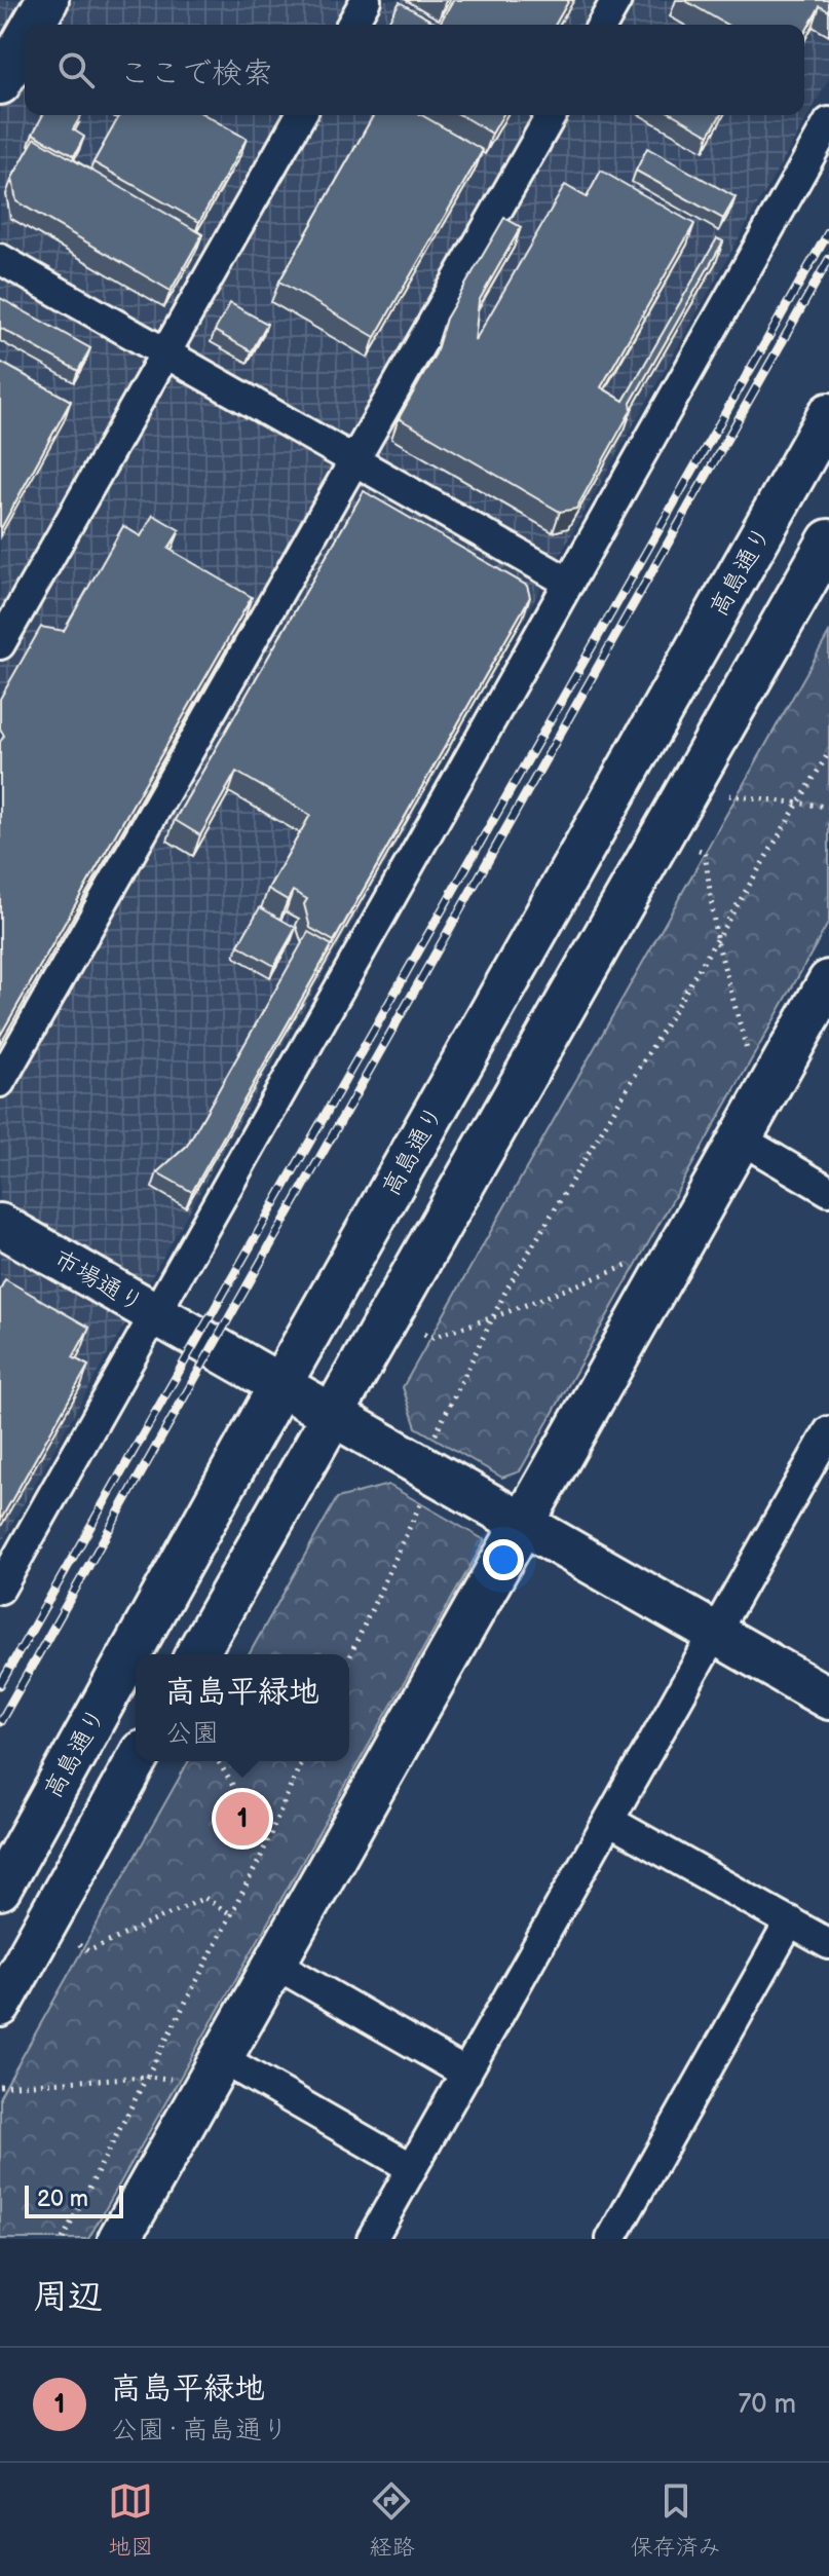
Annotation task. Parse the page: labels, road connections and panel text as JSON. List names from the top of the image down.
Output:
{
  "streets": {
    "main road": ["高島通り", "市場通り"]
  },
  "crossings": [
    ["高島通り", "市場通り"]
  ],
  "scale_bar": "20 m",
  "page": {
    "search": "ここで検索",
    "popup": ["高島平緑地", "公園"],
    "pins": "1",
    "scale": "20 m",
    "heading": "周辺",
    "list": [
      {
        "mark": "1",
        "name": "高島平緑地",
        "note": "公園 · 高島通り",
        "value": "70 m"
      }
    ],
    "nav": ["地図", "経路", "保存済み"]
  }
}
